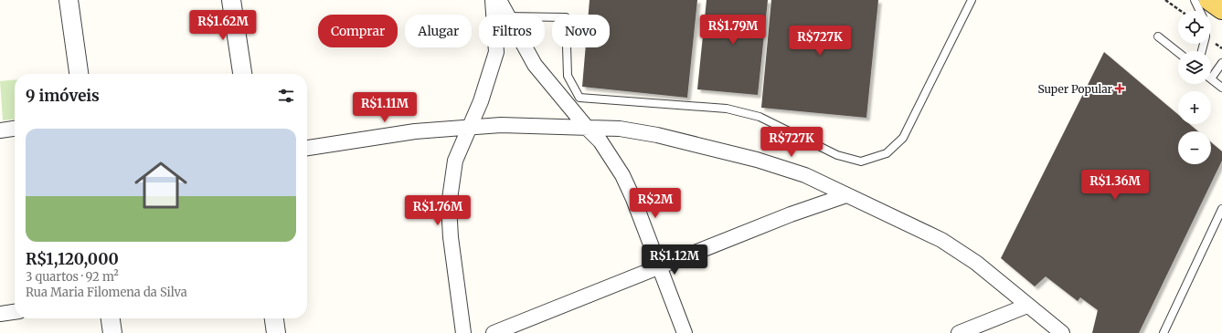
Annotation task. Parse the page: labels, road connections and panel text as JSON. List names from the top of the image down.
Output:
{
  "places": {
    "health": ["Super Popular"]
  },
  "page": {
    "price": [
      "R$1.62M",
      "R$1.79M",
      "R$727K",
      "R$1.11M",
      "R$727K",
      "R$1.36M",
      "R$2M",
      "R$1.76M",
      "R$1.12M"
    ],
    "map_buttons": ["+", "−"],
    "chip": [
      "Comprar",
      "Alugar",
      "Filtros",
      "Novo"
    ],
    "heading": "9 imóveis",
    "list": [
      {
        "name": "R$1,120,000",
        "note": "3 quartos · 92 m² · Rua Maria Filomena da Silva"
      }
    ]
  }
}
